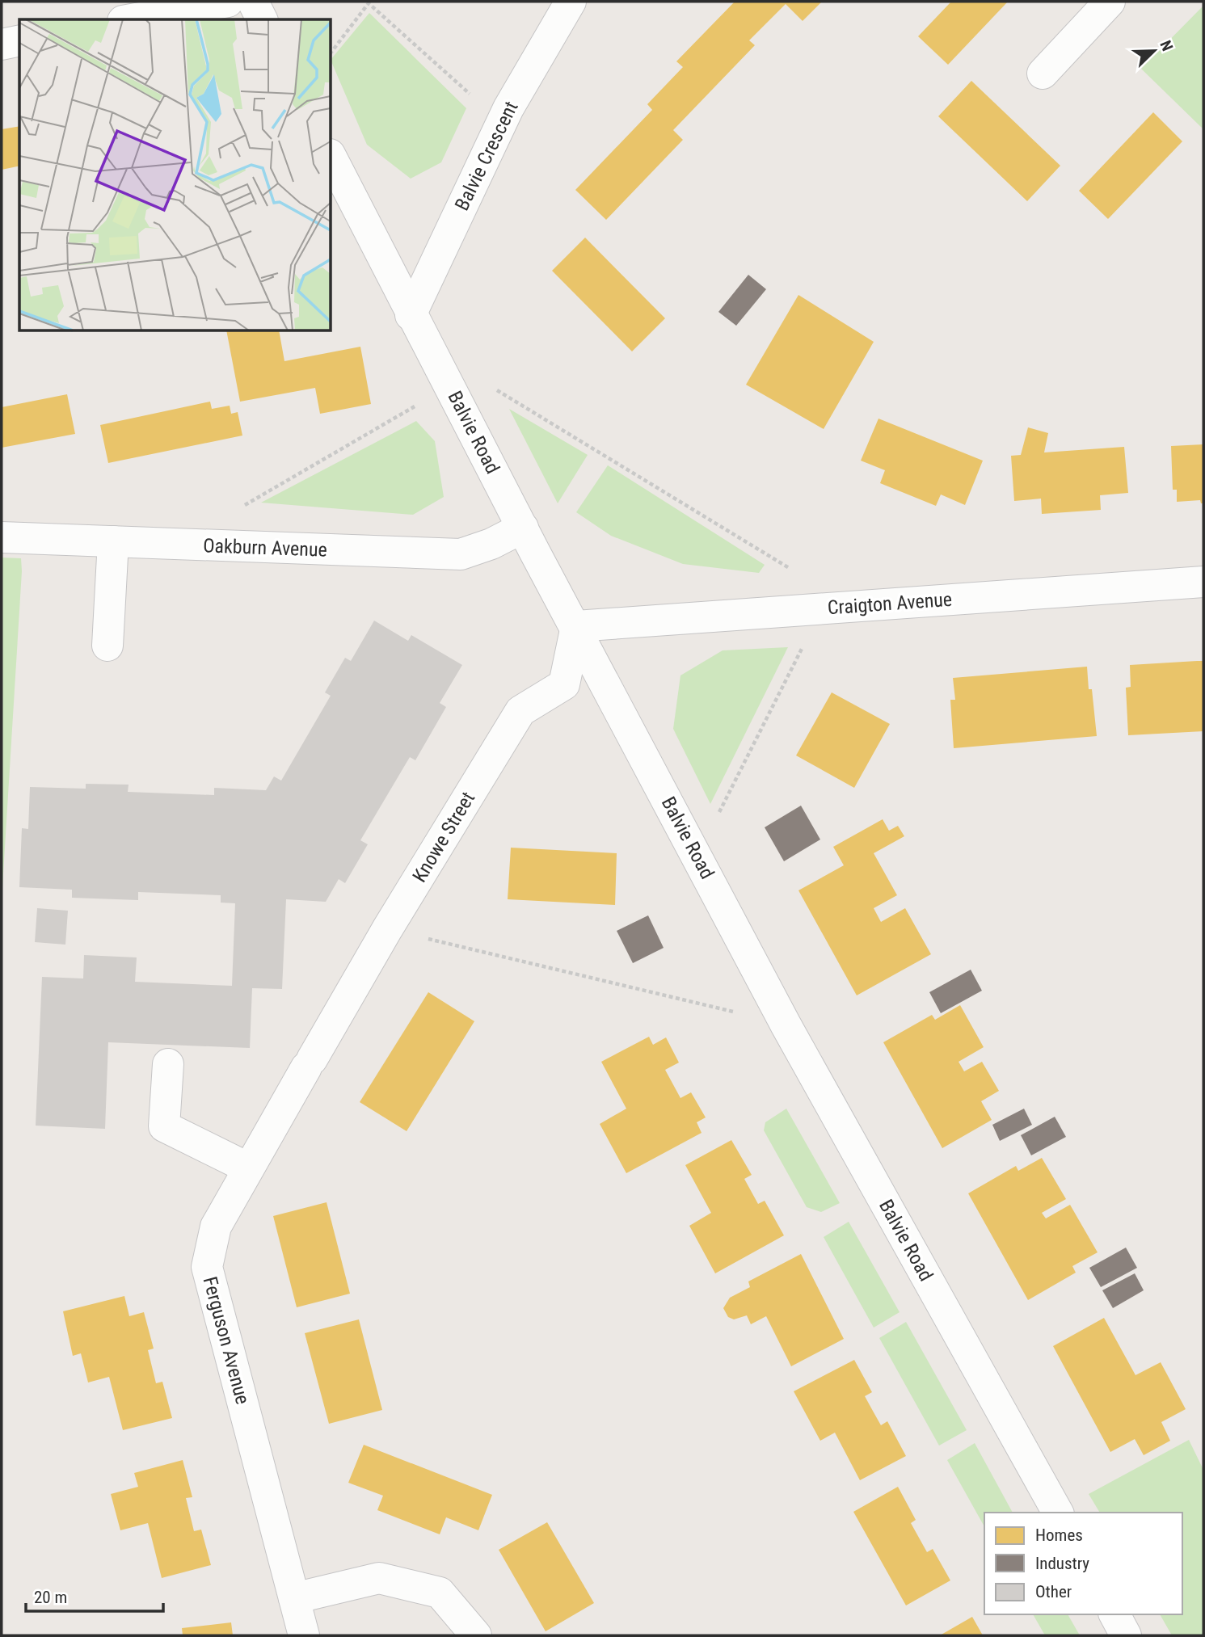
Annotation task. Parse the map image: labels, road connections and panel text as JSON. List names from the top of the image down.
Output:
{
  "streets": {
    "street": [
      "Balvie Crescent",
      "Balvie Road",
      "Oakburn Avenue",
      "Craigton Avenue",
      "Knowe Street",
      "Ferguson Avenue"
    ]
  },
  "crossings": [
    ["Balvie Crescent", "Balvie Road"],
    ["Balvie Road", "Oakburn Avenue"],
    ["Balvie Road", "Craigton Avenue"],
    ["Balvie Road", "Knowe Street"],
    ["Craigton Avenue", "Knowe Street"],
    ["Knowe Street", "Ferguson Avenue"]
  ],
  "legend": ["Homes", "Industry", "Other"],
  "scale_bar": "20 m",
  "north": "top right"
}
